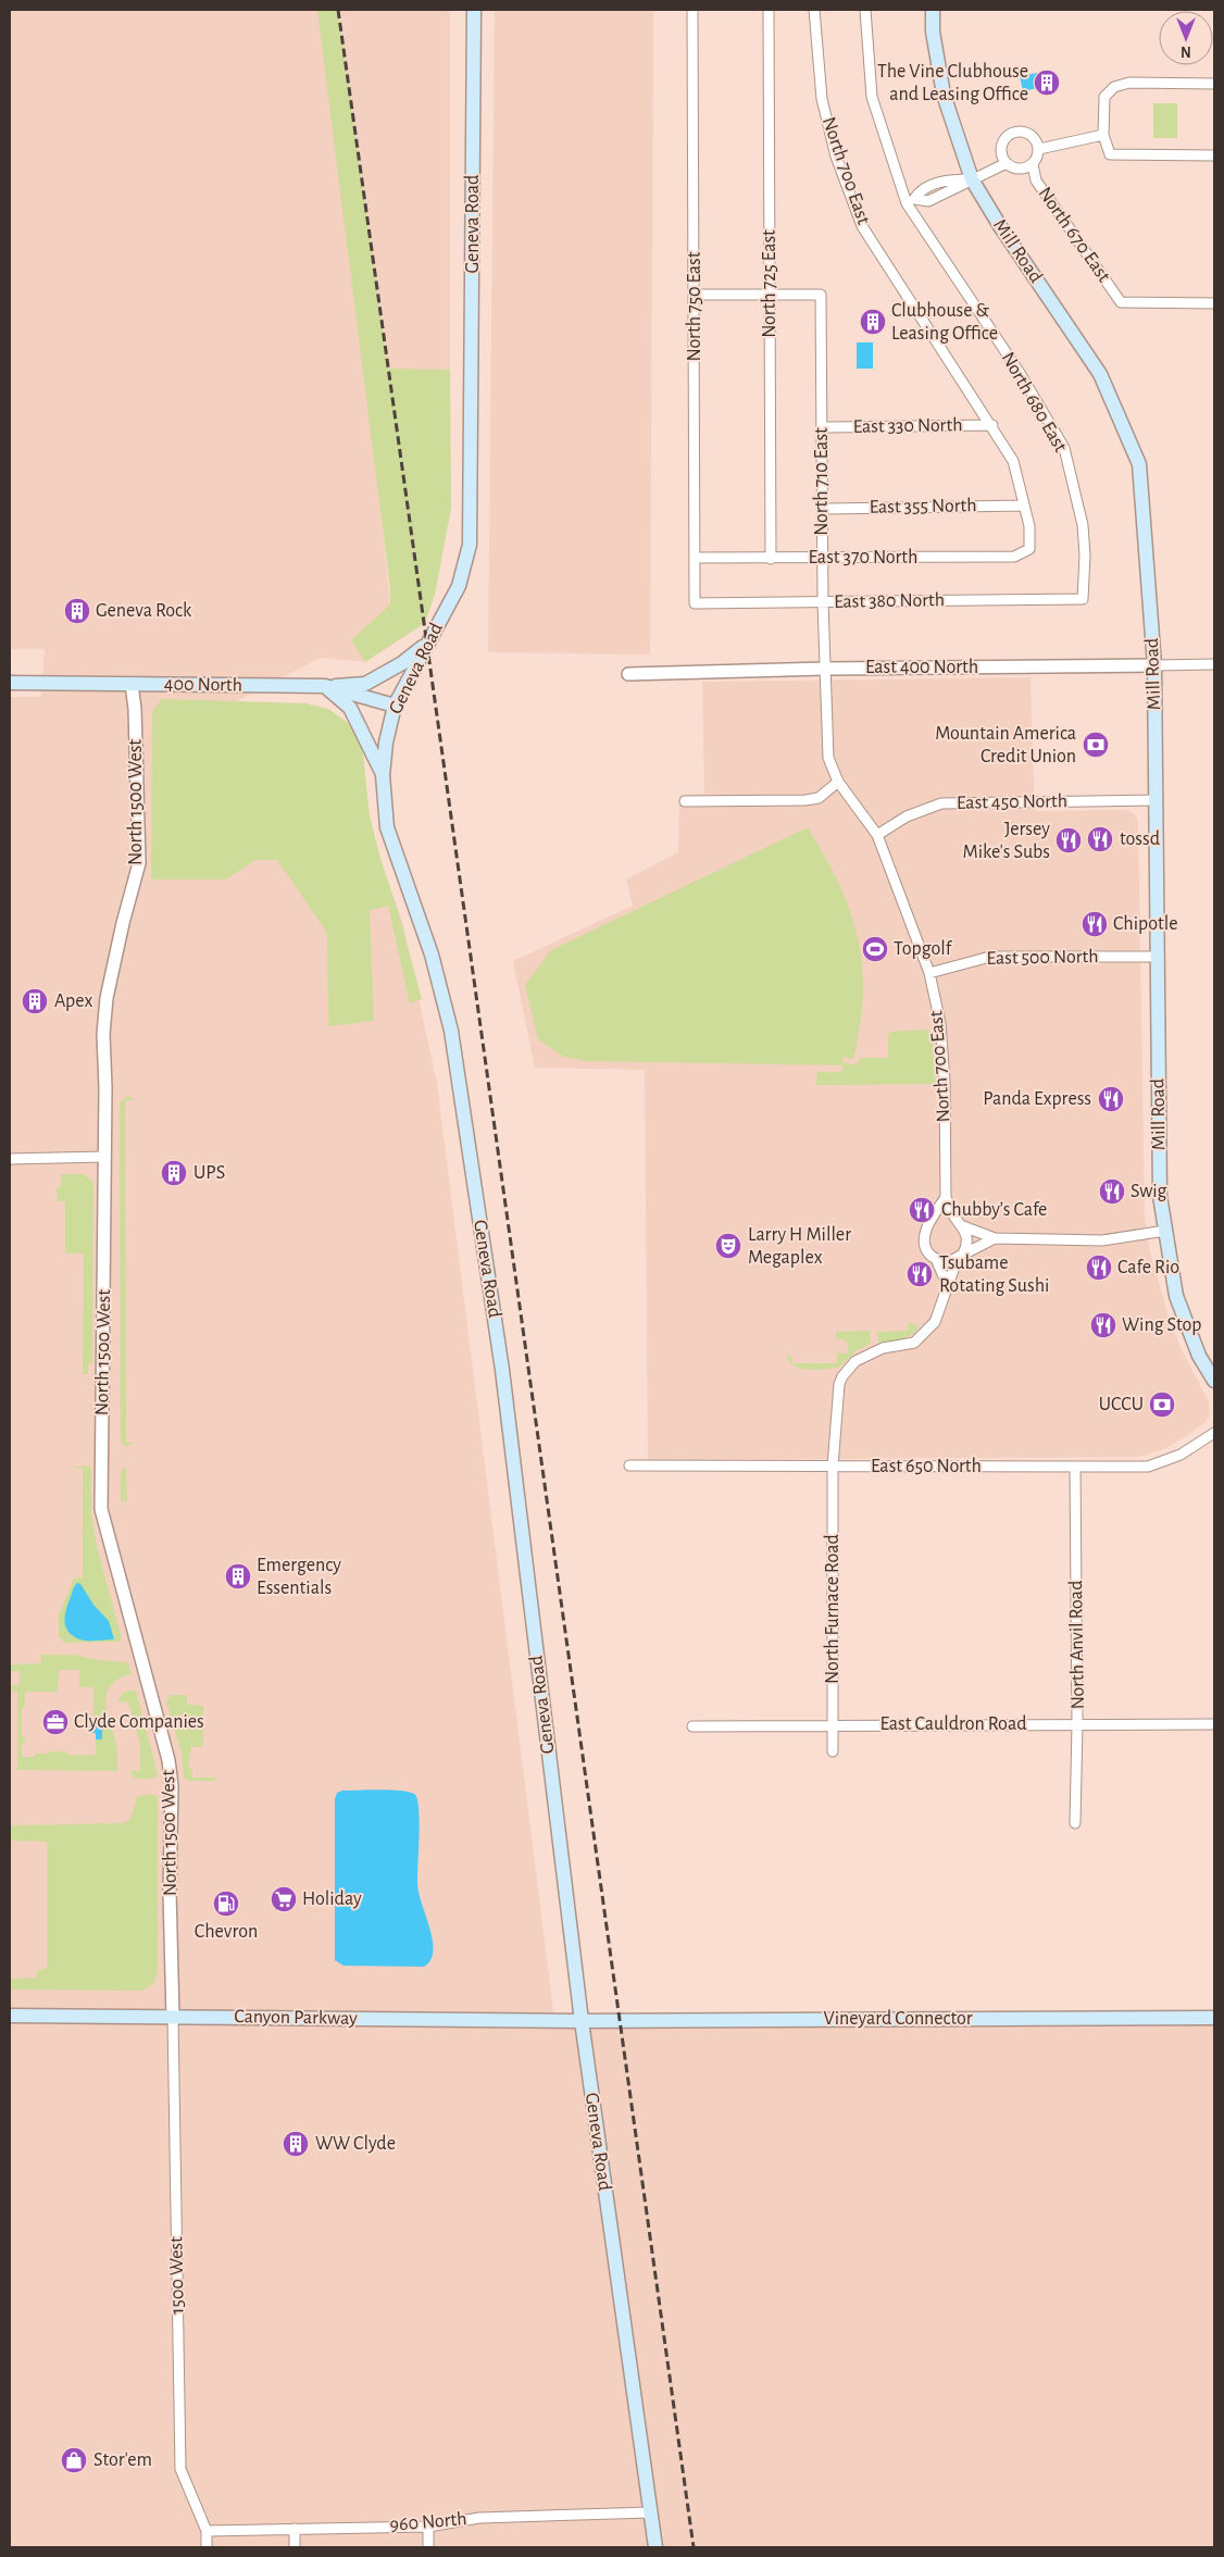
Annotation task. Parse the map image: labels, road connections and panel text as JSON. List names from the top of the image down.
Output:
{
  "streets": {
    "main road": [
      "Geneva Road",
      "Mill Road",
      "400 North",
      "Canyon Parkway",
      "Vineyard Connector"
    ],
    "street": [
      "North 700 East",
      "North 670 East",
      "North 725 East",
      "North 750 East",
      "North 680 East",
      "East 330 North",
      "North 710 East",
      "East 355 North",
      "East 370 North",
      "East 380 North",
      "East 400 North",
      "North 1500 West",
      "East 450 North",
      "East 500 North",
      "East 650 North",
      "North Furnace Road",
      "North Anvil Road",
      "East Cauldron Road",
      "1500 West",
      "960 North"
    ]
  },
  "crossings": [
    ["North 700 East", "East 330 North"],
    ["North 700 East", "North 710 East"],
    ["North 700 East", "East 355 North"],
    ["North 700 East", "East 370 North"],
    ["North 700 East", "East 400 North"],
    ["North 700 East", "East 450 North"],
    ["North 700 East", "East 500 North"],
    ["Geneva Road", "400 North"],
    ["Geneva Road", "Canyon Parkway"],
    ["Geneva Road", "Vineyard Connector"],
    ["Geneva Road", "960 North"],
    ["Mill Road", "East 400 North"],
    ["Mill Road", "East 450 North"],
    ["Mill Road", "East 500 North"],
    ["North 725 East", "North 710 East"],
    ["North 725 East", "East 370 North"],
    ["North 750 East", "East 370 North"],
    ["North 750 East", "East 380 North"],
    ["North 680 East", "East 380 North"],
    ["East 330 North", "North 710 East"],
    ["North 710 East", "East 355 North"],
    ["North 710 East", "East 370 North"],
    ["North 710 East", "East 380 North"],
    ["North 710 East", "East 400 North"],
    ["400 North", "North 1500 West"],
    ["North 1500 West", "Canyon Parkway"],
    ["North 1500 West", "1500 West"],
    ["East 650 North", "North Furnace Road"],
    ["East 650 North", "North Anvil Road"],
    ["North Furnace Road", "East Cauldron Road"],
    ["North Anvil Road", "East Cauldron Road"],
    ["Canyon Parkway", "Vineyard Connector"],
    ["Canyon Parkway", "1500 West"],
    ["1500 West", "960 North"]
  ],
  "places": {
    "building": [
      "The Vine Clubhouse and Leasing Office",
      "Clubhouse & Leasing Office",
      "Geneva Rock",
      "Apex",
      "UPS",
      "Emergency Essentials",
      "WW Clyde"
    ],
    "bank": ["Mountain America Credit Union", "UCCU"],
    "restaurant": [
      "tossd",
      "Jersey Mike's Subs",
      "Chipotle",
      "Panda Express",
      "Swig",
      "Chubby’s Cafe",
      "Cafe Rio",
      "Tsubame Rotating Sushi",
      "Wing Stop"
    ],
    "sports": ["Topgolf"],
    "theatre": ["Larry H Miller Megaplex"],
    "office": ["Clyde Companies"],
    "supermarket": ["Holiday"],
    "fuel station": ["Chevron"],
    "shop": ["Stor'em"]
  },
  "north": "bottom"
}
